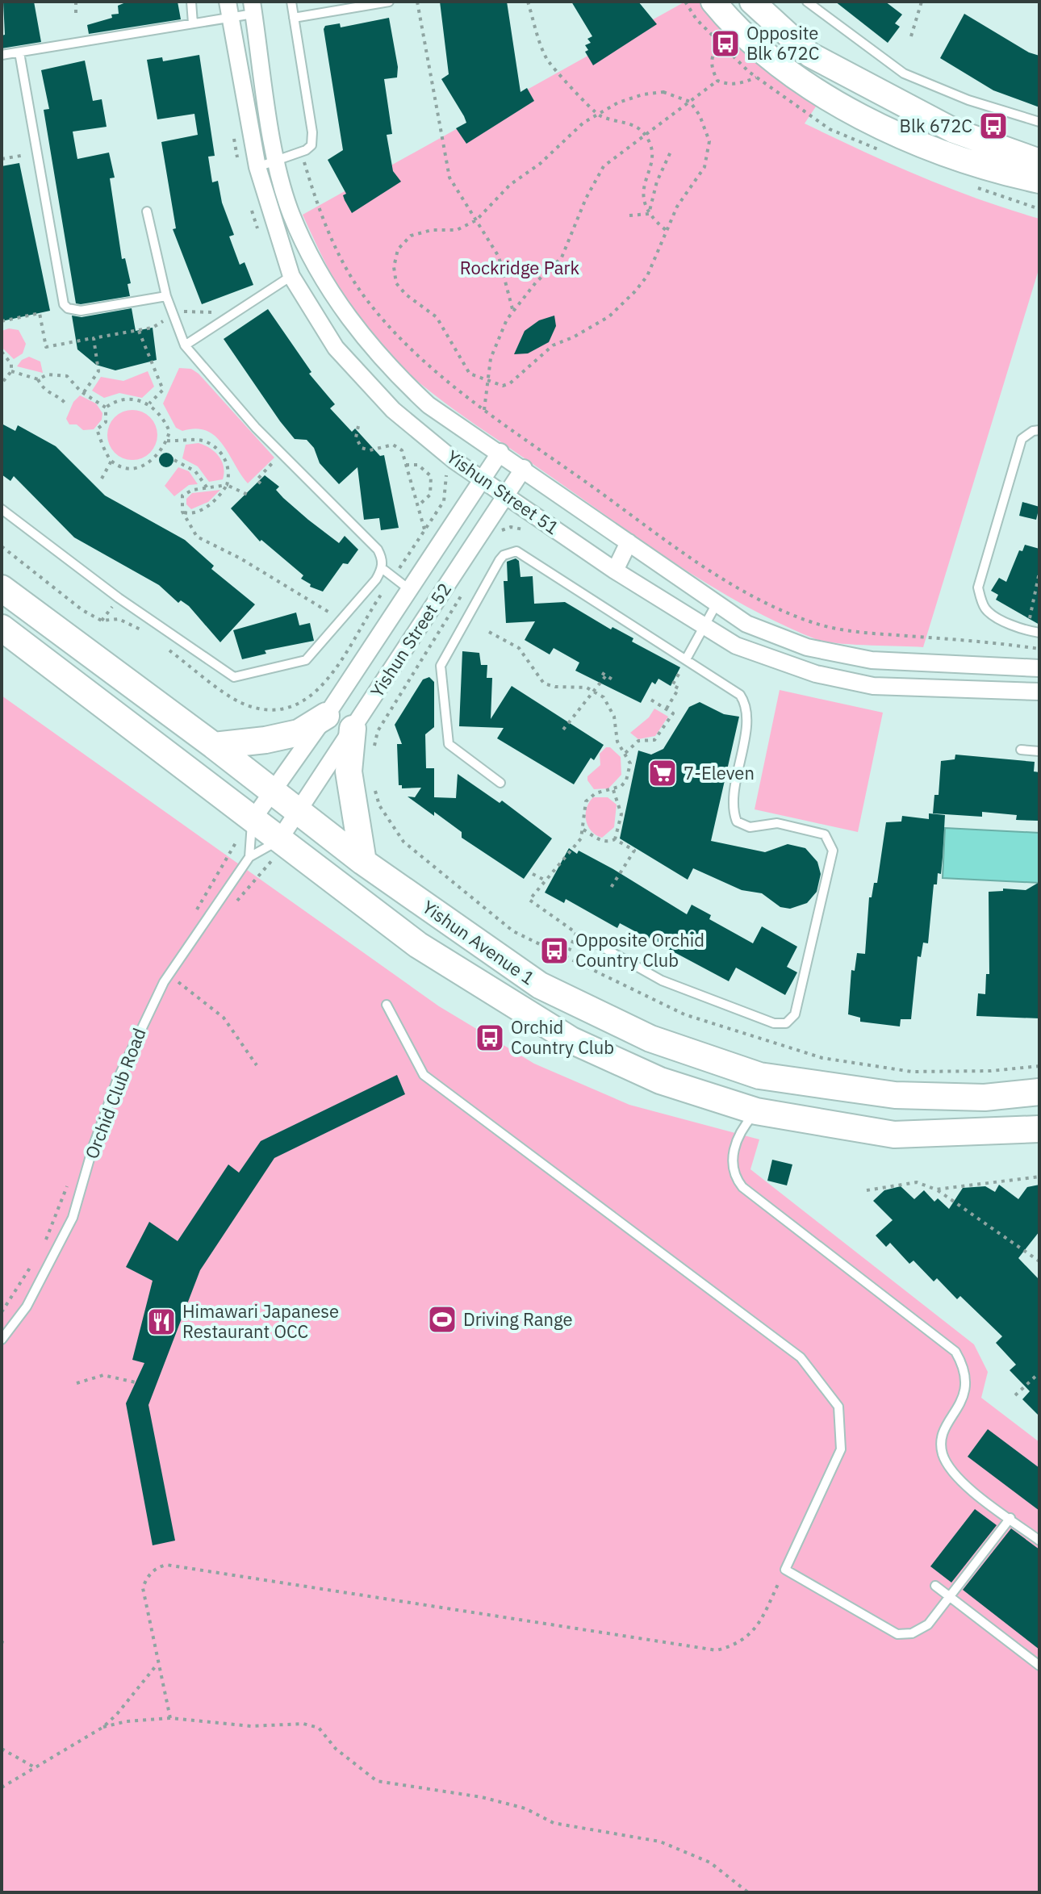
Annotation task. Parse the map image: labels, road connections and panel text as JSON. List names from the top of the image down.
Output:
{
  "streets": {
    "main road": ["Yishun Avenue 1"],
    "street": ["Yishun Street 51", "Yishun Street 52", "Orchid Club Road"]
  },
  "crossings": [
    ["Yishun Street 51", "Yishun Street 52"],
    ["Yishun Street 52", "Yishun Avenue 1"],
    ["Yishun Street 52", "Orchid Club Road"],
    ["Yishun Avenue 1", "Orchid Club Road"]
  ],
  "parks": ["Rockridge Park"],
  "places": {
    "bus stop": [
      "Opposite Blk 672C",
      "Blk 672C",
      "Opposite Orchid Country Club",
      "Orchid Country Club"
    ],
    "supermarket": ["7-Eleven"],
    "sports": ["Driving Range"],
    "restaurant": ["Himawari Japanese Restaurant OCC"]
  }
}
